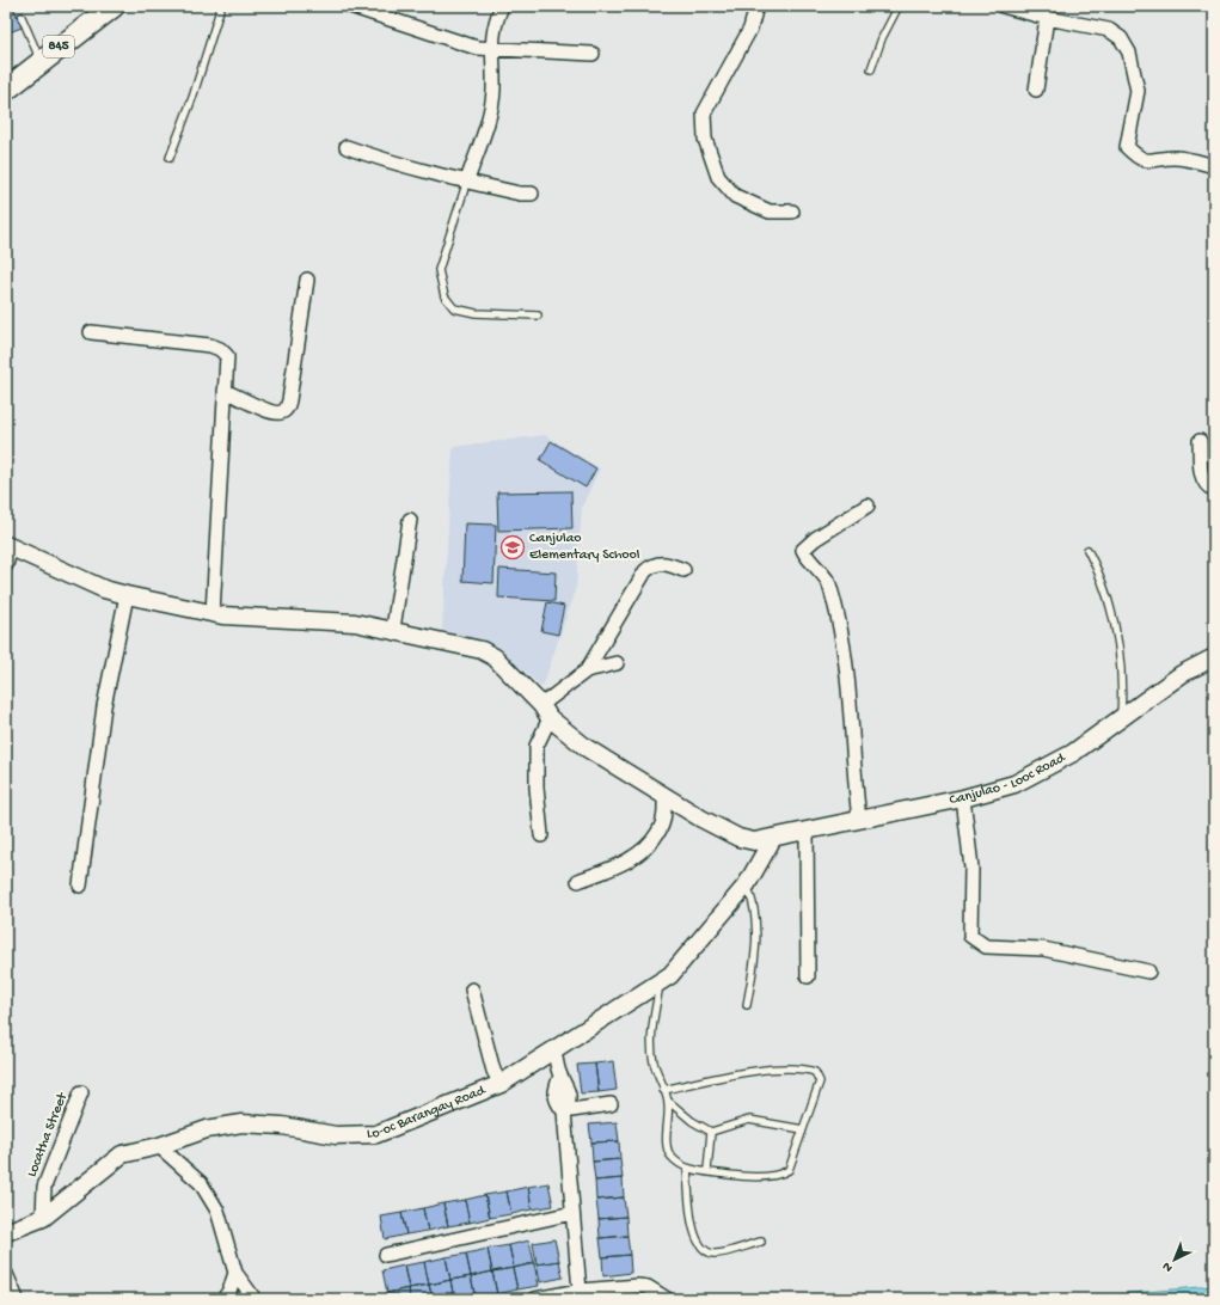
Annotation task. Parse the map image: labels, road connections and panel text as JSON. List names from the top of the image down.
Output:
{
  "streets": {
    "main road": ["845"],
    "street": ["Canjulao - Looc Road", "Lo-oc Barangay Road", "Locatha Street"]
  },
  "crossings": [
    ["Canjulao - Looc Road", "Lo-oc Barangay Road"],
    ["Lo-oc Barangay Road", "Locatha Street"]
  ],
  "places": {
    "school or university": ["Canjulao Elementary School"]
  },
  "north": "bottom left"
}
